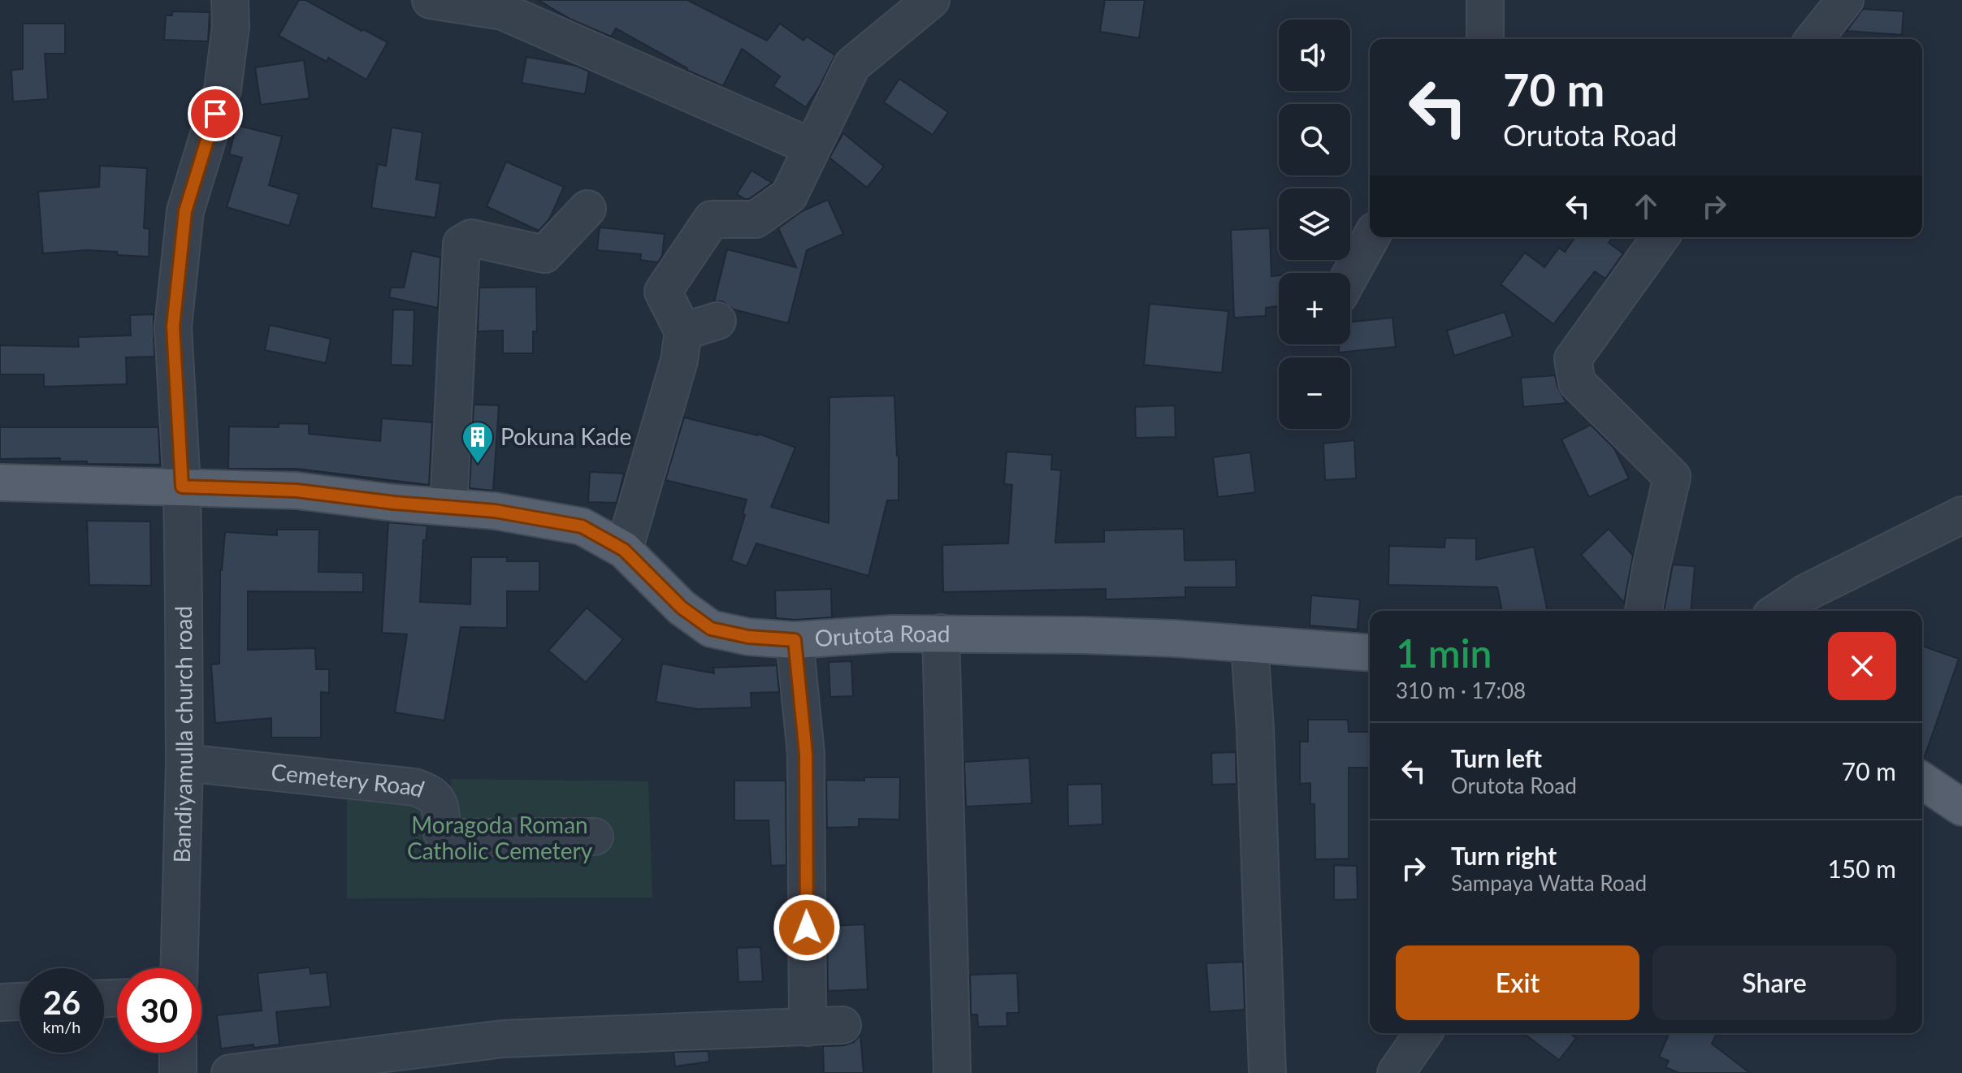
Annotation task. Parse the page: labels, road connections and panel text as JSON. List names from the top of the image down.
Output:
{
  "streets": {
    "main road": ["Orutota Road"],
    "street": ["Bandiyamulla church road", "Cemetery Road"]
  },
  "crossings": [
    ["Orutota Road", "Bandiyamulla church road"],
    ["Bandiyamulla church road", "Cemetery Road"]
  ],
  "parks": ["Moragoda Roman Catholic Cemetery"],
  "places": {
    "building": ["Pokuna Kade"]
  },
  "page": {
    "map_buttons": ["+", "−"],
    "turn": ["70 m", "Orutota Road"],
    "heading": ["1 min", "310 m · 17:08"],
    "list": [
      {
        "name": "Turn left",
        "note": "Orutota Road",
        "value": "70 m"
      },
      {
        "name": "Turn right",
        "note": "Sampaya Watta Road",
        "value": "150 m"
      }
    ],
    "buttons": ["Exit", "Share"],
    "speed": "26 km/h",
    "limit": "30"
  }
}
